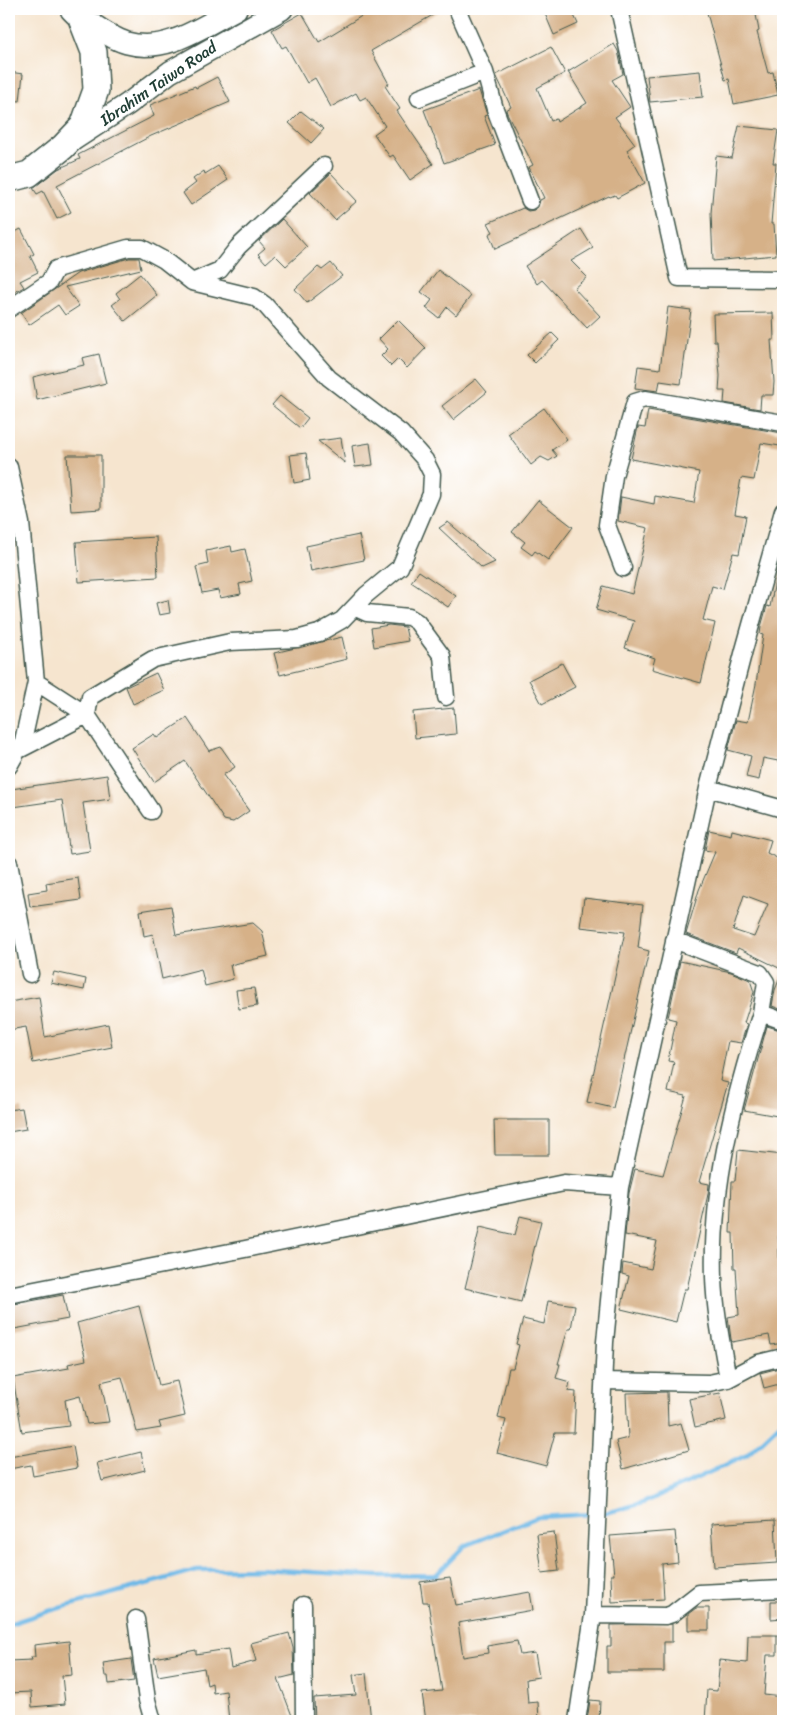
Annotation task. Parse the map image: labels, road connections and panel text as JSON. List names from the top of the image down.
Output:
{
  "streets": {
    "main road": ["Ibrahim Taiwo Road"]
  }
}
